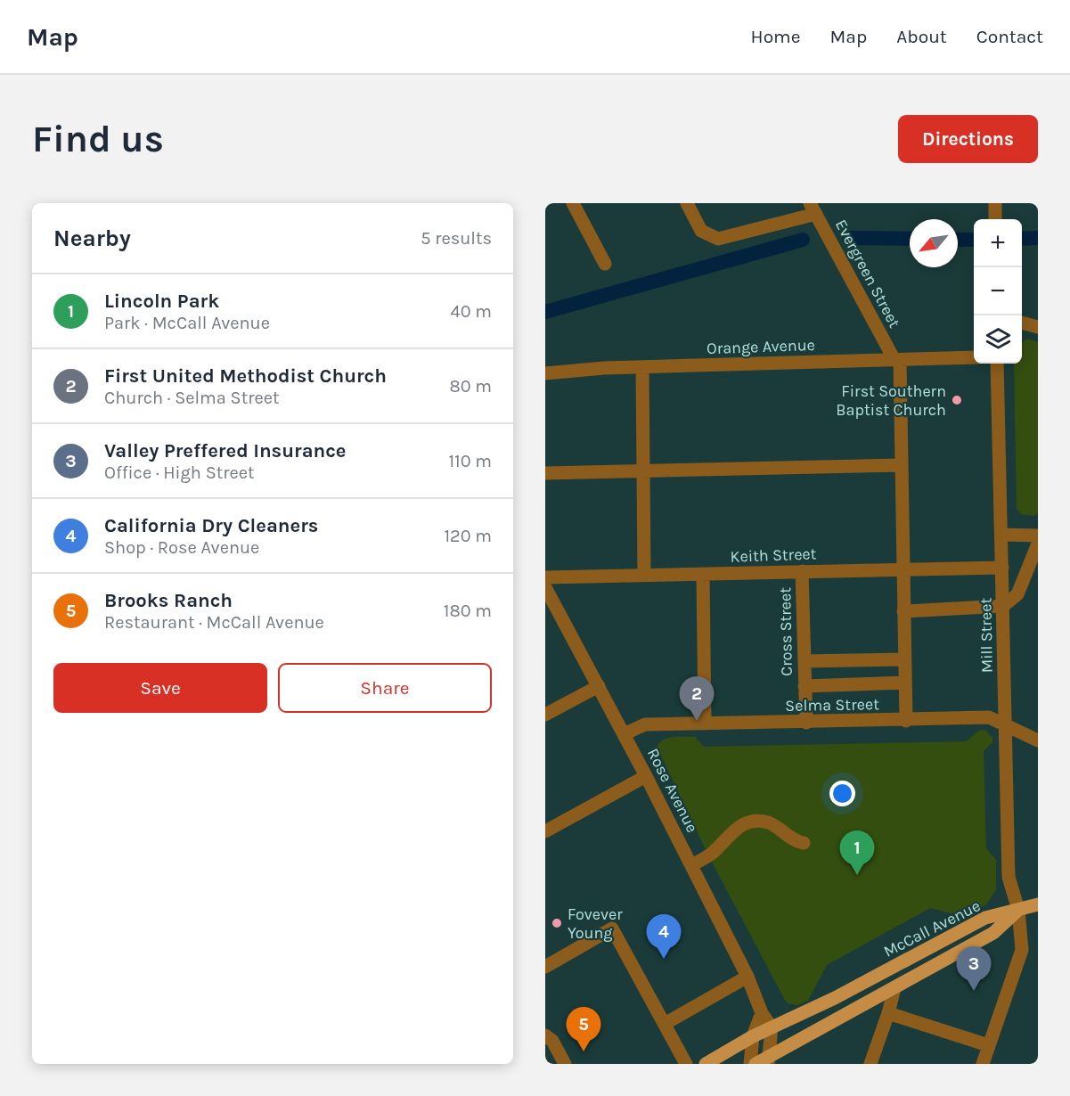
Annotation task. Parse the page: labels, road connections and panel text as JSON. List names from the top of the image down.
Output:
{
  "streets": {
    "main road": ["McCall Avenue"],
    "street": [
      "Evergreen Street",
      "Orange Avenue",
      "Keith Street",
      "Cross Street",
      "Mill Street",
      "Selma Street",
      "Rose Avenue"
    ]
  },
  "crossings": [
    ["Evergreen Street", "Orange Avenue"],
    ["Keith Street", "Cross Street"],
    ["Keith Street", "Mill Street"],
    ["Cross Street", "Selma Street"],
    ["Mill Street", "Selma Street"],
    ["Mill Street", "McCall Avenue"],
    ["Selma Street", "Rose Avenue"],
    ["Rose Avenue", "McCall Avenue"]
  ],
  "places": ["First Southern Baptist Church", "Fovever Young"],
  "north": "bottom left",
  "page": {
    "header": "Map",
    "nav": [
      "Home",
      "Map",
      "About",
      "Contact"
    ],
    "buttons": [
      "Directions",
      ["Save", "Share"]
    ],
    "title": "Find us",
    "heading": ["Nearby", "5 results"],
    "map_buttons": ["+", "−"],
    "list": [
      {
        "mark": "1",
        "name": "Lincoln Park",
        "note": "Park · McCall Avenue",
        "value": "40 m"
      },
      {
        "mark": "2",
        "name": "First United Methodist Church",
        "note": "Church · Selma Street",
        "value": "80 m"
      },
      {
        "mark": "3",
        "name": "Valley Preffered Insurance",
        "note": "Office · High Street",
        "value": "110 m"
      },
      {
        "mark": "4",
        "name": "California Dry Cleaners",
        "note": "Shop · Rose Avenue",
        "value": "120 m"
      },
      {
        "mark": "5",
        "name": "Brooks Ranch",
        "note": "Restaurant · McCall Avenue",
        "value": "180 m"
      }
    ],
    "pins": [
      "2",
      "1",
      "4",
      "3",
      "5"
    ]
  }
}
